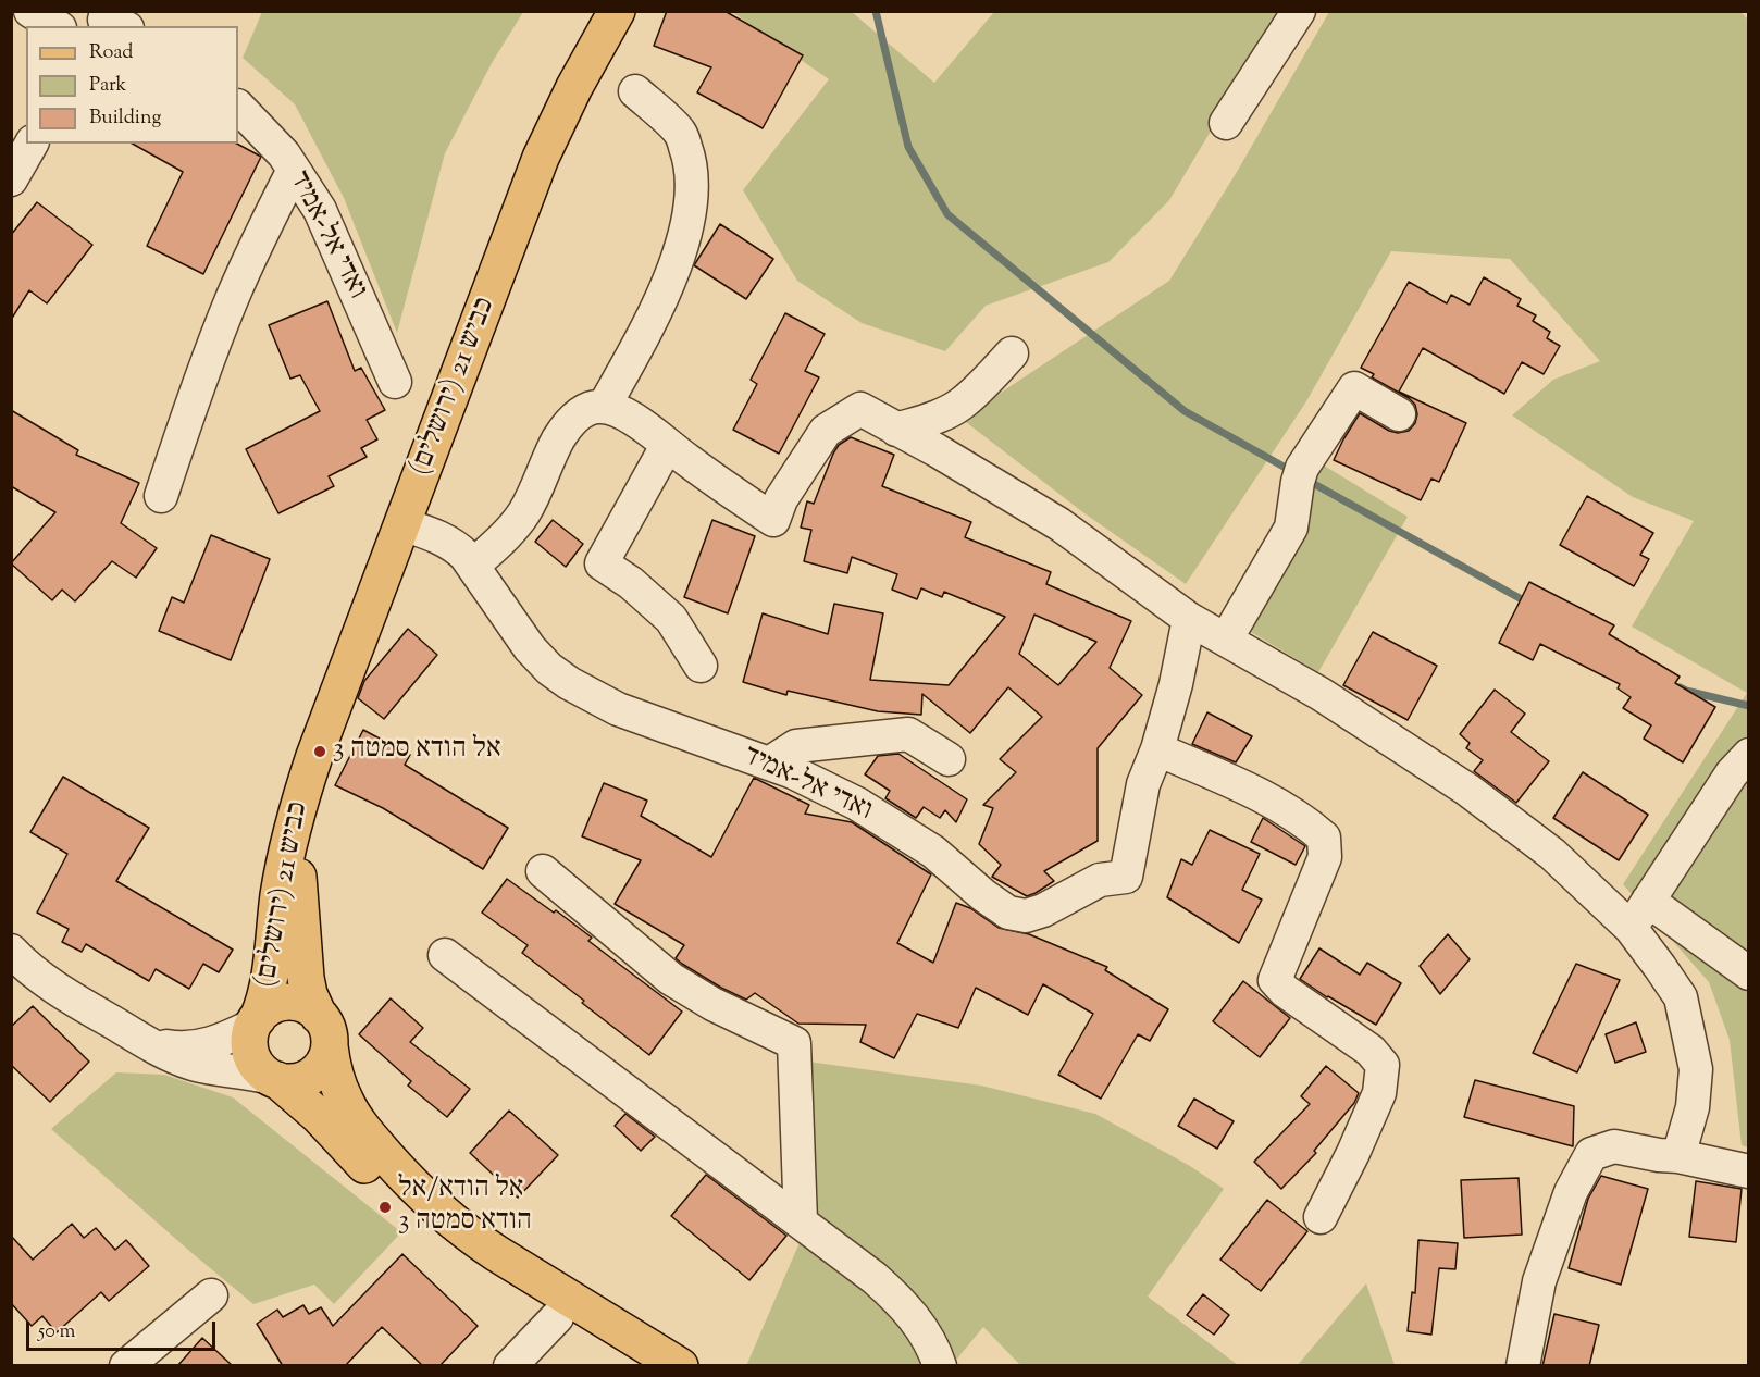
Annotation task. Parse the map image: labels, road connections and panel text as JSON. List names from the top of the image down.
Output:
{
  "streets": {
    "main road": ["כביש 21 (ירושלים)"],
    "street": ["ואדי אל-אמיד"]
  },
  "crossings": [
    ["ואדי אל-אמיד", "כביש 21 (ירושלים)"]
  ],
  "places": ["אל הודא סמטה 3", "אל הודא/אל הודא סמטה 3"],
  "legend": ["Road", "Park", "Building"],
  "scale_bar": "50 m"
}
